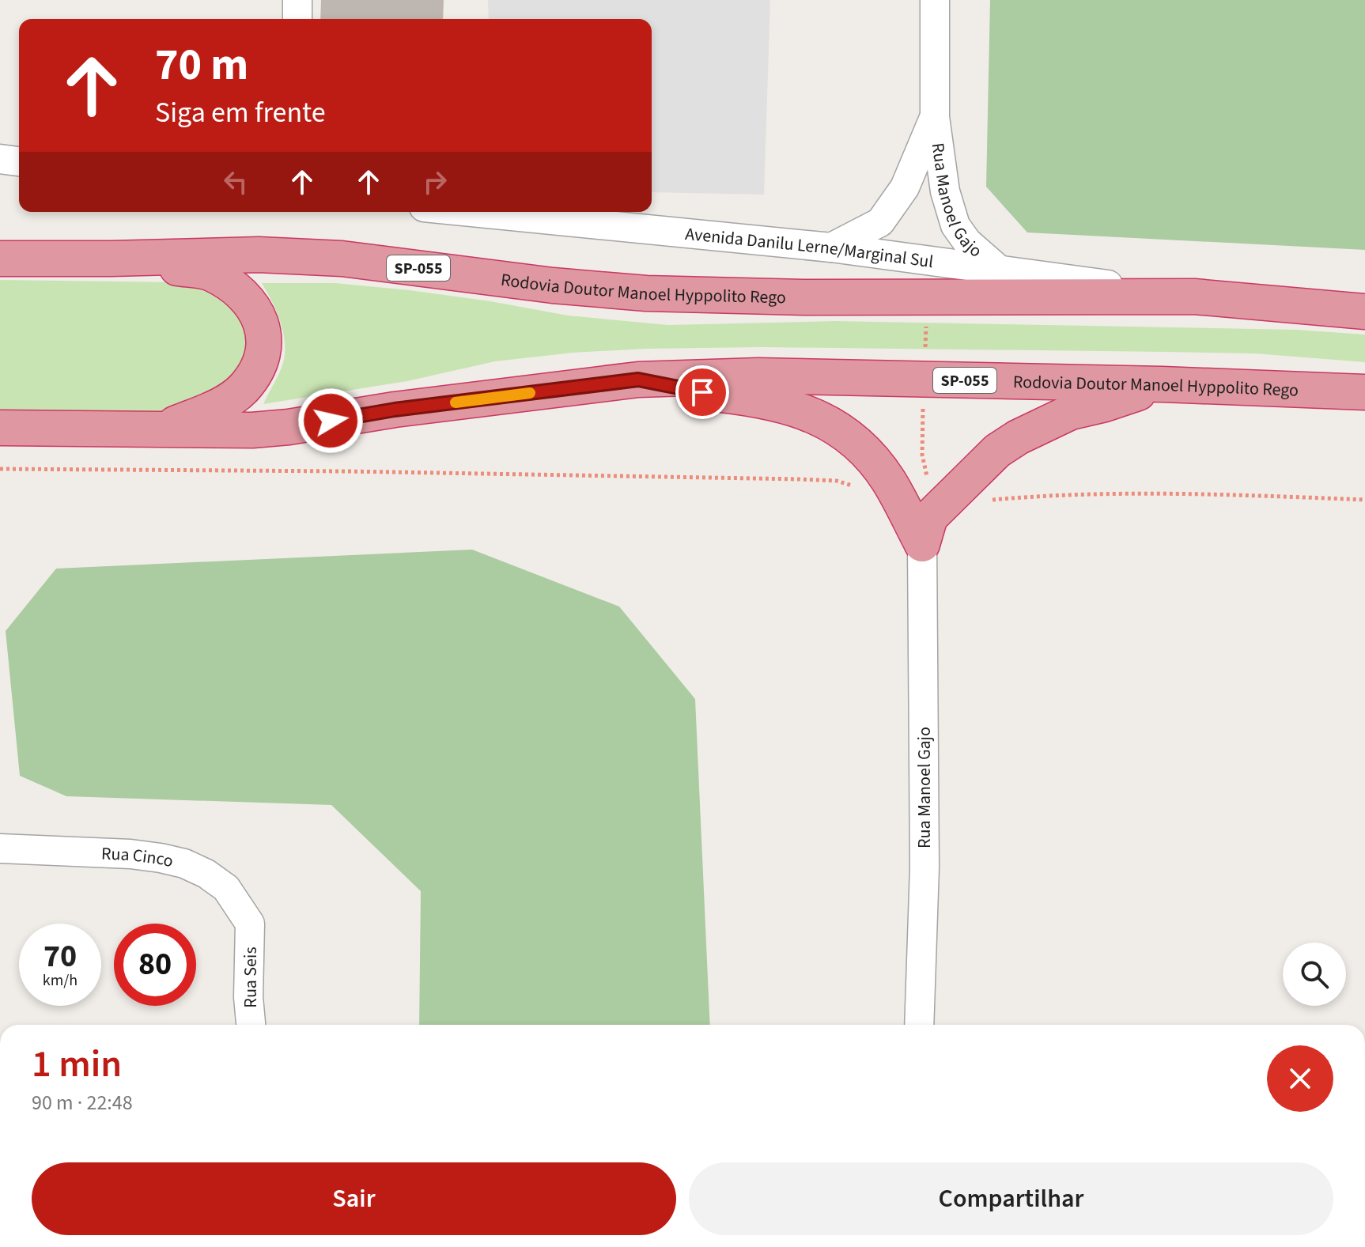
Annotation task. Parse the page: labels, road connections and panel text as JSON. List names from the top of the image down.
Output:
{
  "streets": {
    "highway": ["SP-055", "Rodovia Doutor Manoel Hyppolito Rego"],
    "street": [
      "Rua Manoel Gajo",
      "Avenida Danilu Lerne/Marginal Sul",
      "Rua Cinco",
      "Rua Seis"
    ]
  },
  "crossings": [
    ["Rua Manoel Gajo", "Avenida Danilu Lerne/Marginal Sul"],
    ["Avenida Danilu Lerne/Marginal Sul", "Rodovia Doutor Manoel Hyppolito Rego"],
    ["Rua Cinco", "Rua Seis"]
  ],
  "page": {
    "turn": ["70 m", "Siga em frente"],
    "speed": "70 km/h",
    "limit": "80",
    "heading": ["1 min", "90 m · 22:48"],
    "buttons": ["Sair", "Compartilhar"]
  }
}
